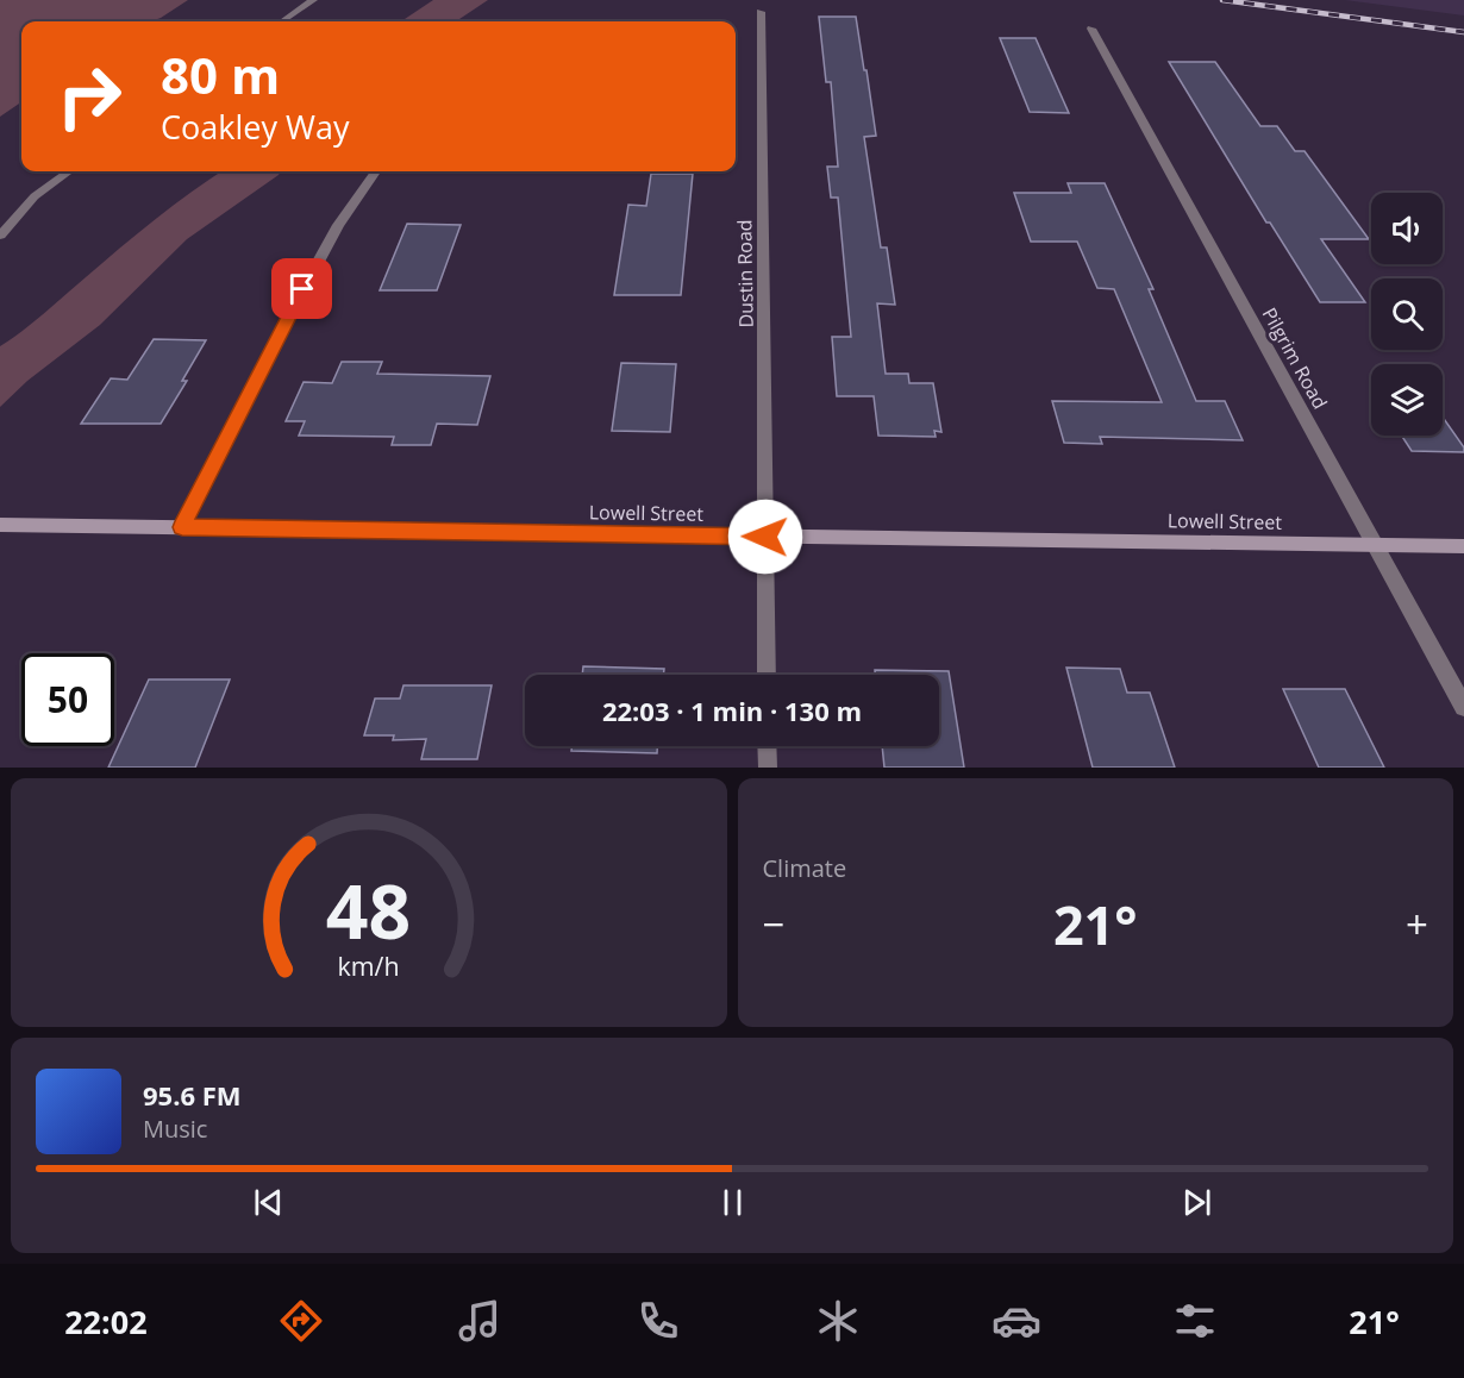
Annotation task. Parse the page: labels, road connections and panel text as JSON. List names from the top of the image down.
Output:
{
  "streets": {
    "main road": ["Lowell Street"],
    "street": ["Dustin Road", "Pilgrim Road"]
  },
  "crossings": [
    ["Dustin Road", "Lowell Street"],
    ["Pilgrim Road", "Lowell Street"]
  ],
  "page": {
    "turn": ["80 m", "Coakley Way"],
    "limit": "50",
    "trip": "22:03 · 1 min · 130 m",
    "tile": "Climate",
    "heat": ["−", "21°", "+"],
    "song": ["95.6 FM", "Music"],
    "tabs": ["22:02", "21°"],
    "gauge": ["48", "km/h"]
  }
}
